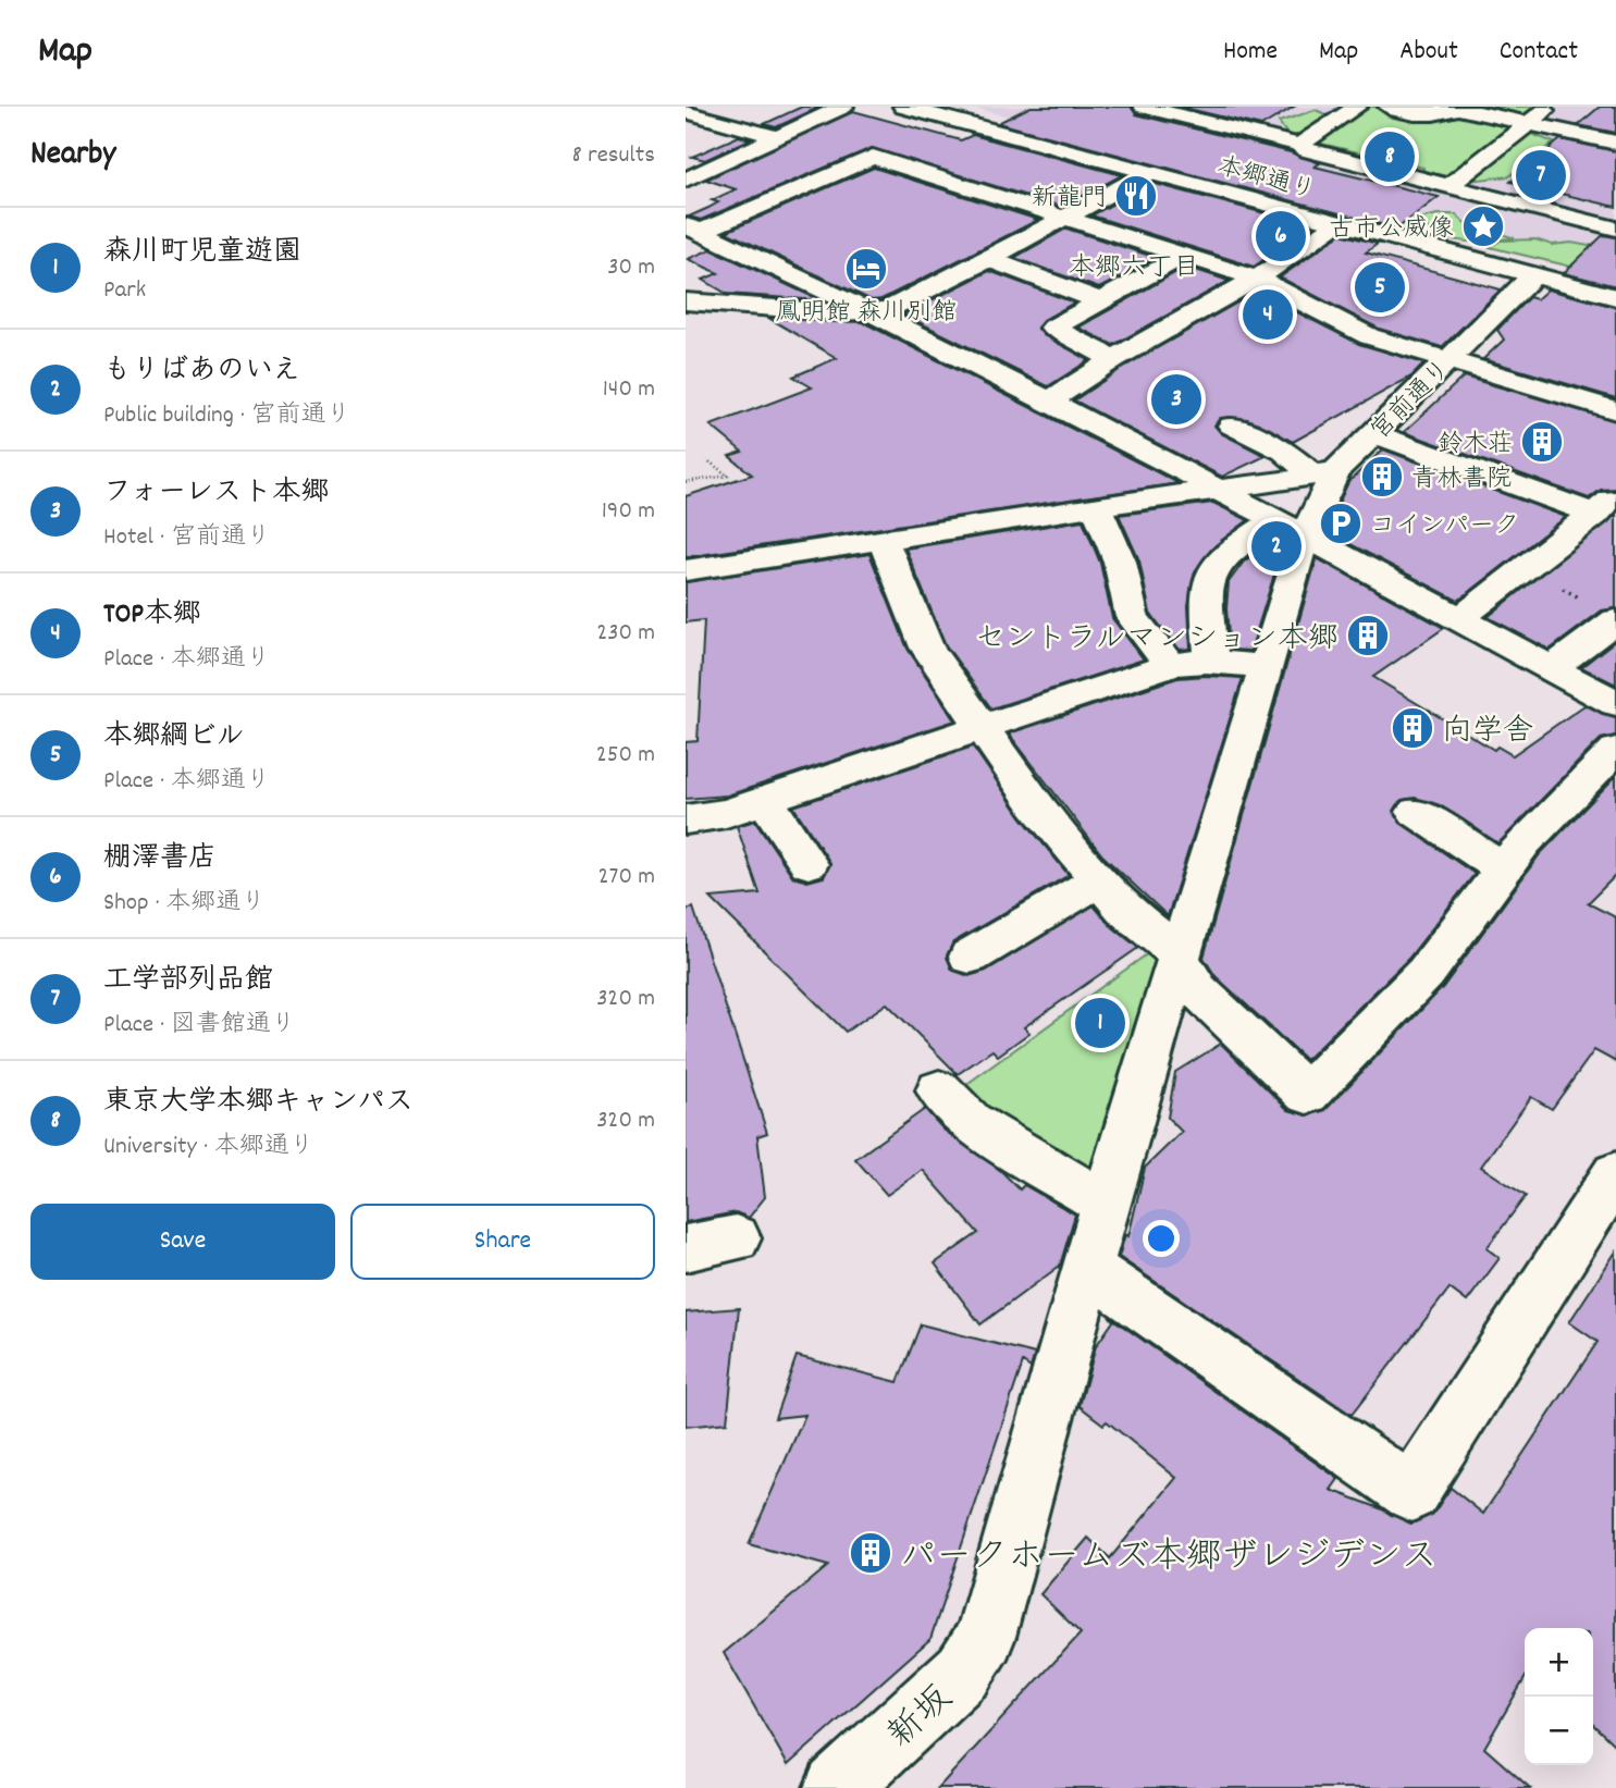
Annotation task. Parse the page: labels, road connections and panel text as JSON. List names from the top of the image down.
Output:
{
  "streets": {
    "main road": ["本郷通り", "宮前通り", "新坂"]
  },
  "crossings": [
    ["本郷通り", "宮前通り"],
    ["宮前通り", "新坂"]
  ],
  "districts": ["本郷六丁目"],
  "places": {
    "restaurant": ["新龍門"],
    "place": ["古市公威像"],
    "hotel": ["鳳明館 森川別館"],
    "building": [
      "鈴木荘",
      "青林書院",
      "セントラルマンション本郷",
      "向学舎",
      "パークホームズ本郷ザレジデンス"
    ],
    "parking": ["コインパーク"]
  },
  "page": {
    "header": "Map",
    "nav": [
      "Home",
      "Map",
      "About",
      "Contact"
    ],
    "heading": ["Nearby", "8 results"],
    "pins": [
      "8",
      "7",
      "6",
      "5",
      "4",
      "3",
      "2",
      "1"
    ],
    "list": [
      {
        "mark": "1",
        "name": "森川町児童遊園",
        "note": "Park",
        "value": "30 m"
      },
      {
        "mark": "2",
        "name": "もりばあのいえ",
        "note": "Public building · 宮前通り",
        "value": "140 m"
      },
      {
        "mark": "3",
        "name": "フォーレスト本郷",
        "note": "Hotel · 宮前通り",
        "value": "190 m"
      },
      {
        "mark": "4",
        "name": "TOP本郷",
        "note": "Place · 本郷通り",
        "value": "230 m"
      },
      {
        "mark": "5",
        "name": "本郷綱ビル",
        "note": "Place · 本郷通り",
        "value": "250 m"
      },
      {
        "mark": "6",
        "name": "棚澤書店",
        "note": "Shop · 本郷通り",
        "value": "270 m"
      },
      {
        "mark": "7",
        "name": "工学部列品館",
        "note": "Place · 図書館通り",
        "value": "320 m"
      },
      {
        "mark": "8",
        "name": "東京大学本郷キャンパス",
        "note": "University · 本郷通り",
        "value": "320 m"
      }
    ],
    "buttons": ["Save", "Share"],
    "map_buttons": ["+", "−"]
  }
}
